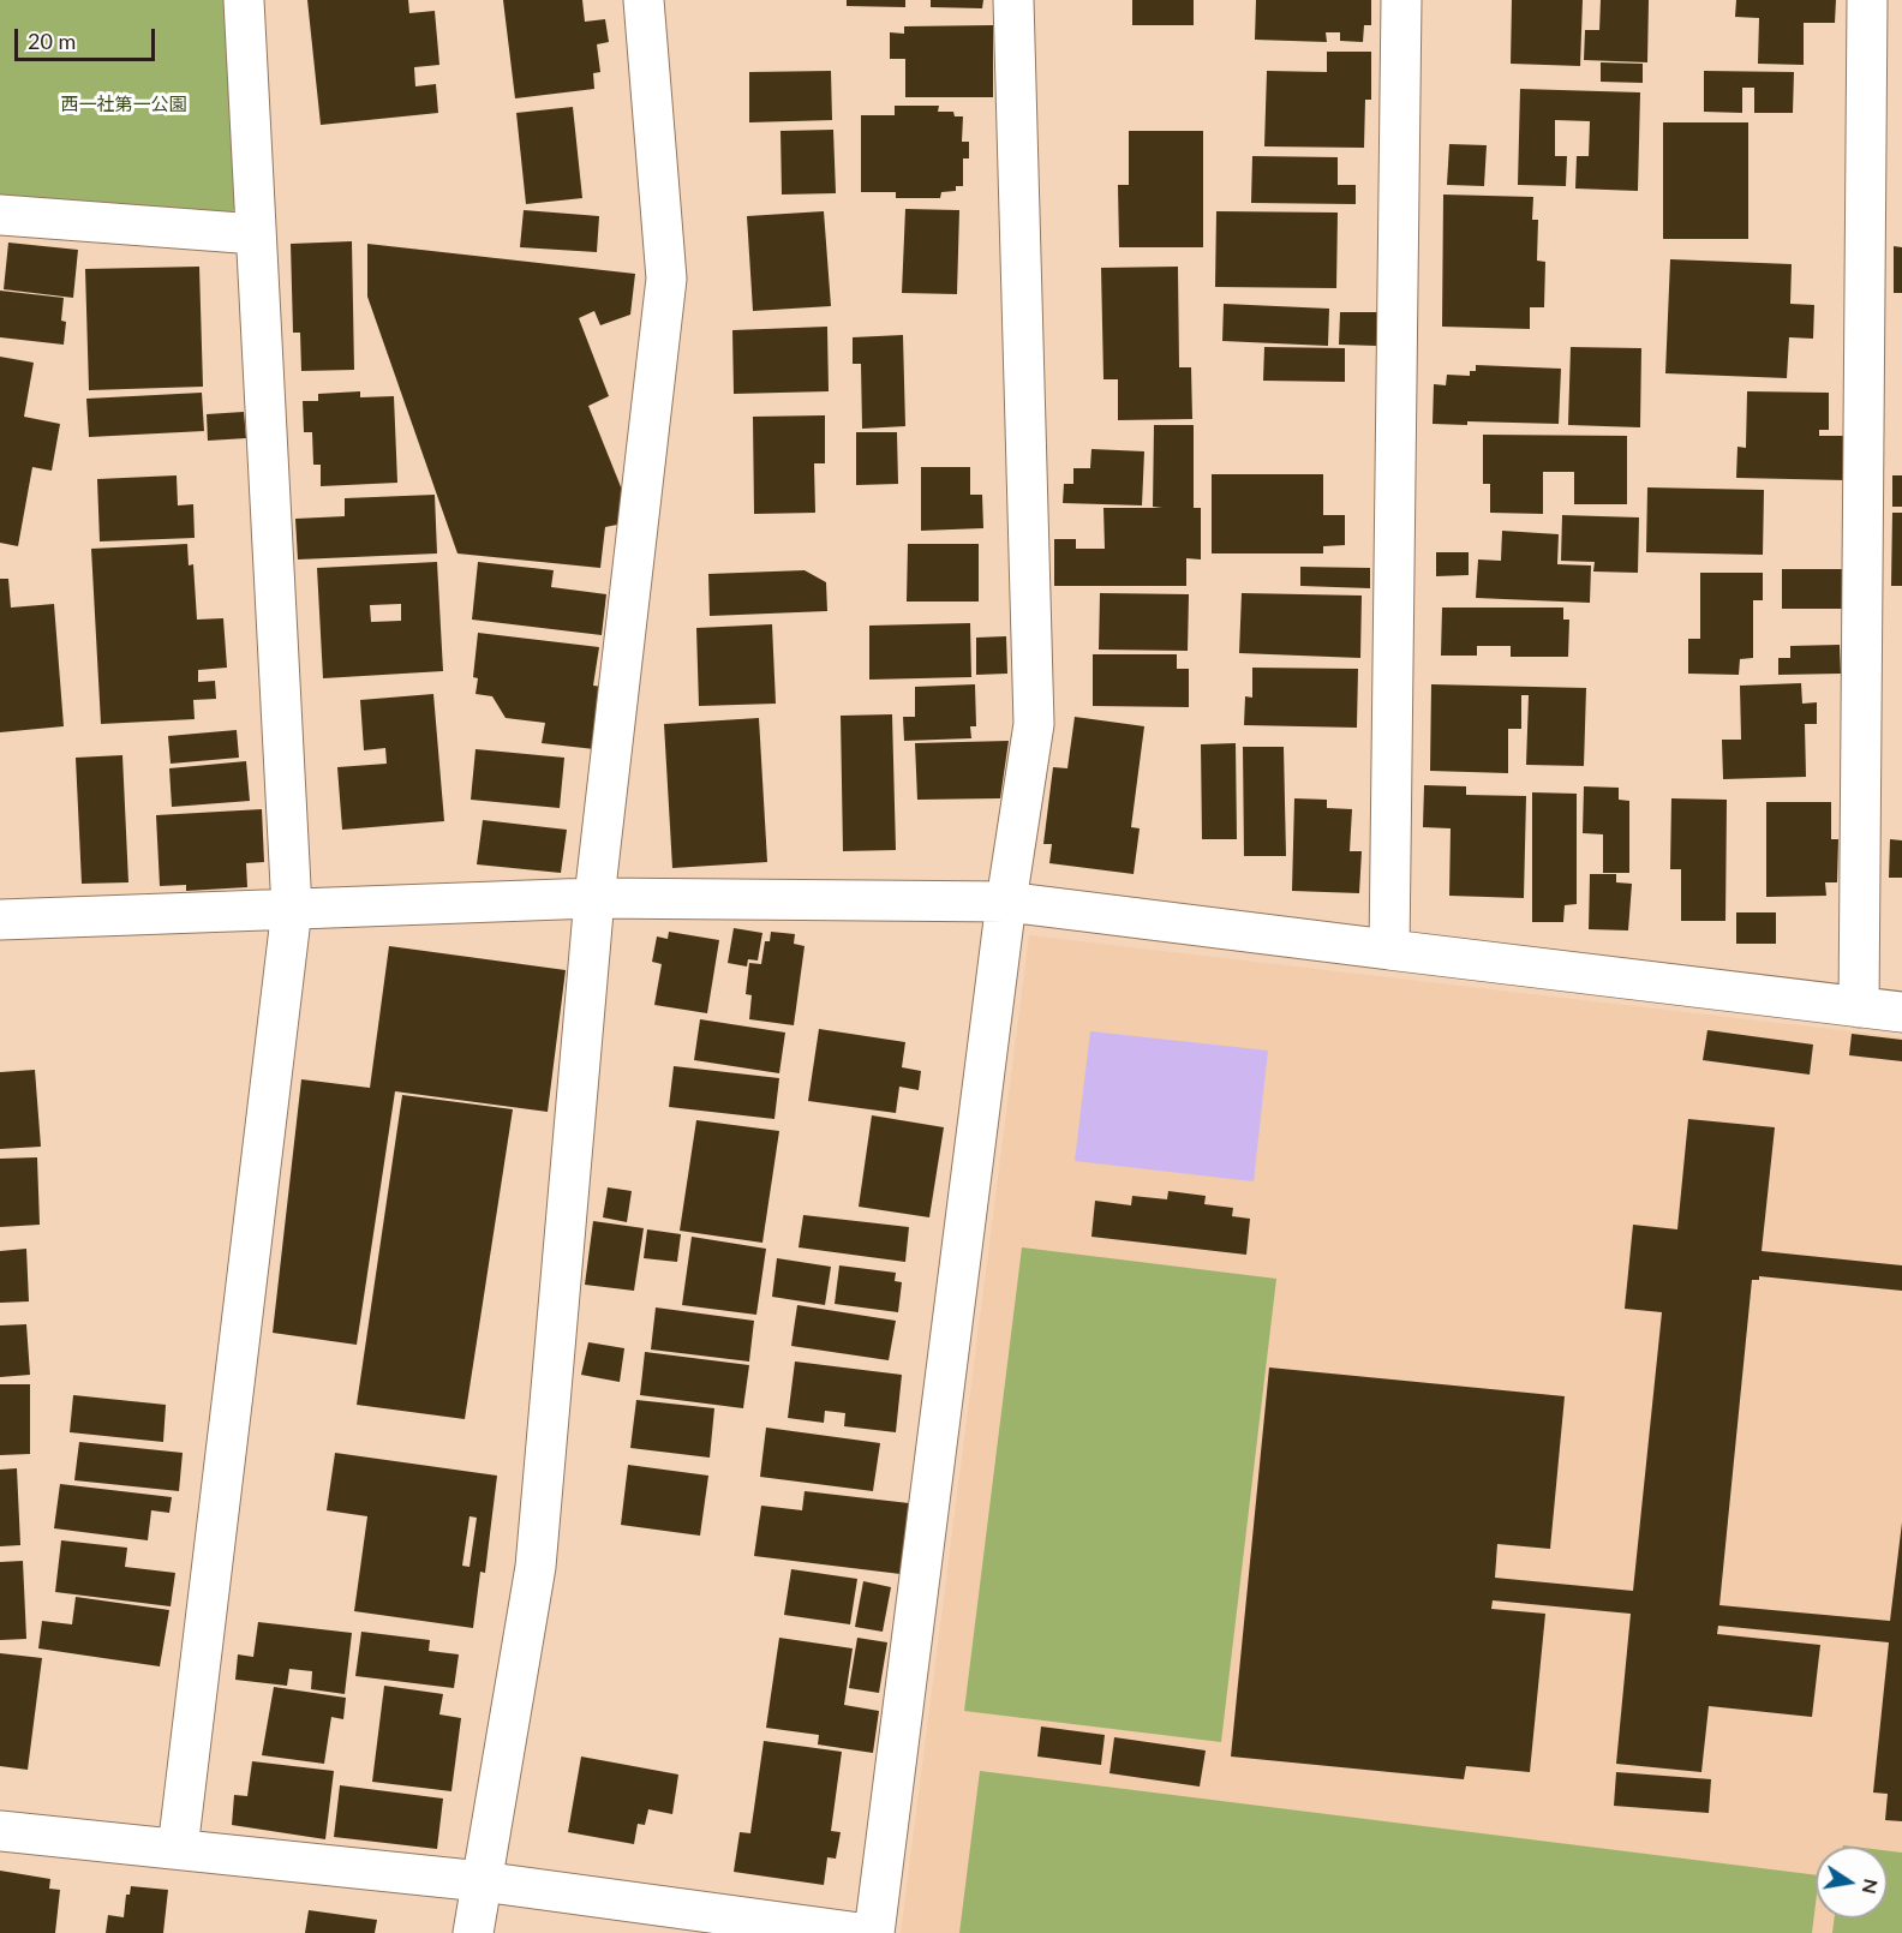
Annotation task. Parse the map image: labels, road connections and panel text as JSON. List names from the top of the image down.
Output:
{
  "parks": ["西一社第一公園"],
  "scale_bar": "20 m",
  "north": "right"
}
